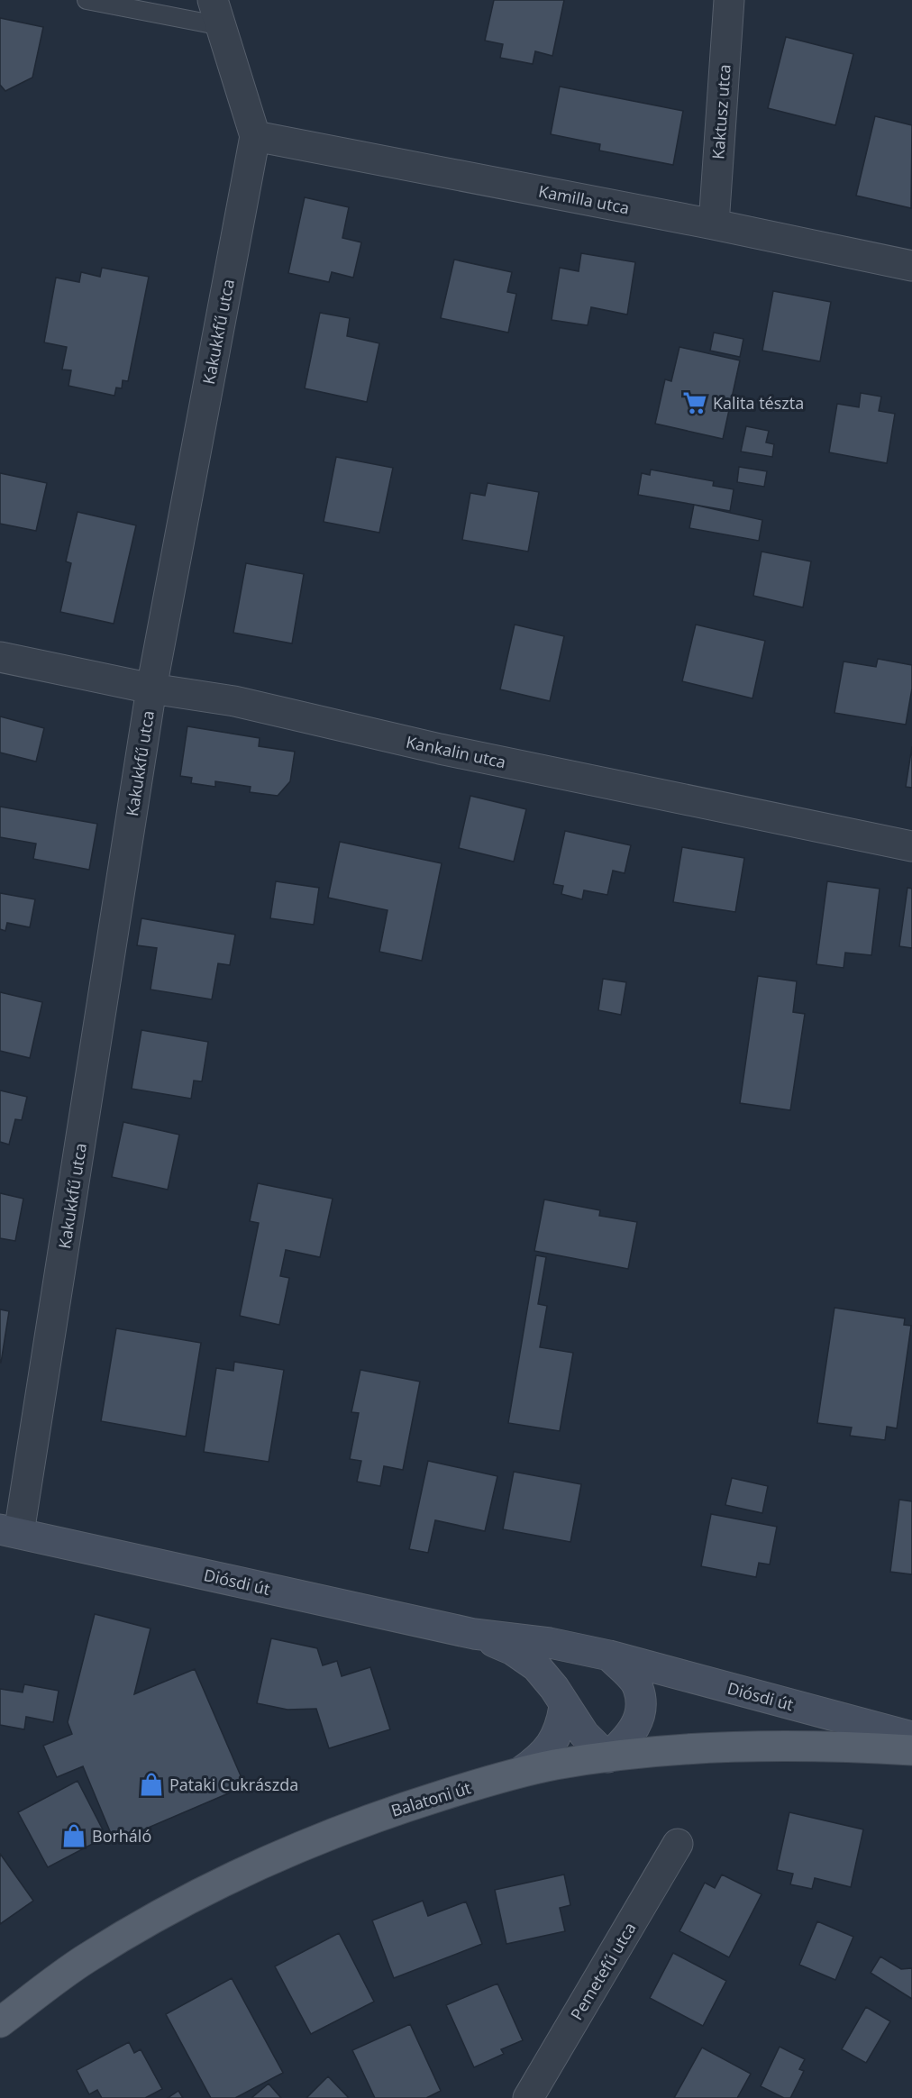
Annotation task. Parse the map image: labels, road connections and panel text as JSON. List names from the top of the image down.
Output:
{
  "streets": {
    "main road": ["Diósdi út", "Balatoni út"],
    "street": [
      "Kaktusz utca",
      "Kamilla utca",
      "Kakukkfű utca",
      "Kankalin utca",
      "Pemetefű utca"
    ]
  },
  "crossings": [
    ["Kaktusz utca", "Kamilla utca"],
    ["Kamilla utca", "Kakukkfű utca"],
    ["Kakukkfű utca", "Kankalin utca"],
    ["Kakukkfű utca", "Diósdi út"],
    ["Diósdi út", "Balatoni út"]
  ],
  "places": {
    "supermarket": ["Kalita tészta"],
    "shop": ["Pataki Cukrászda", "Borháló"]
  }
}
